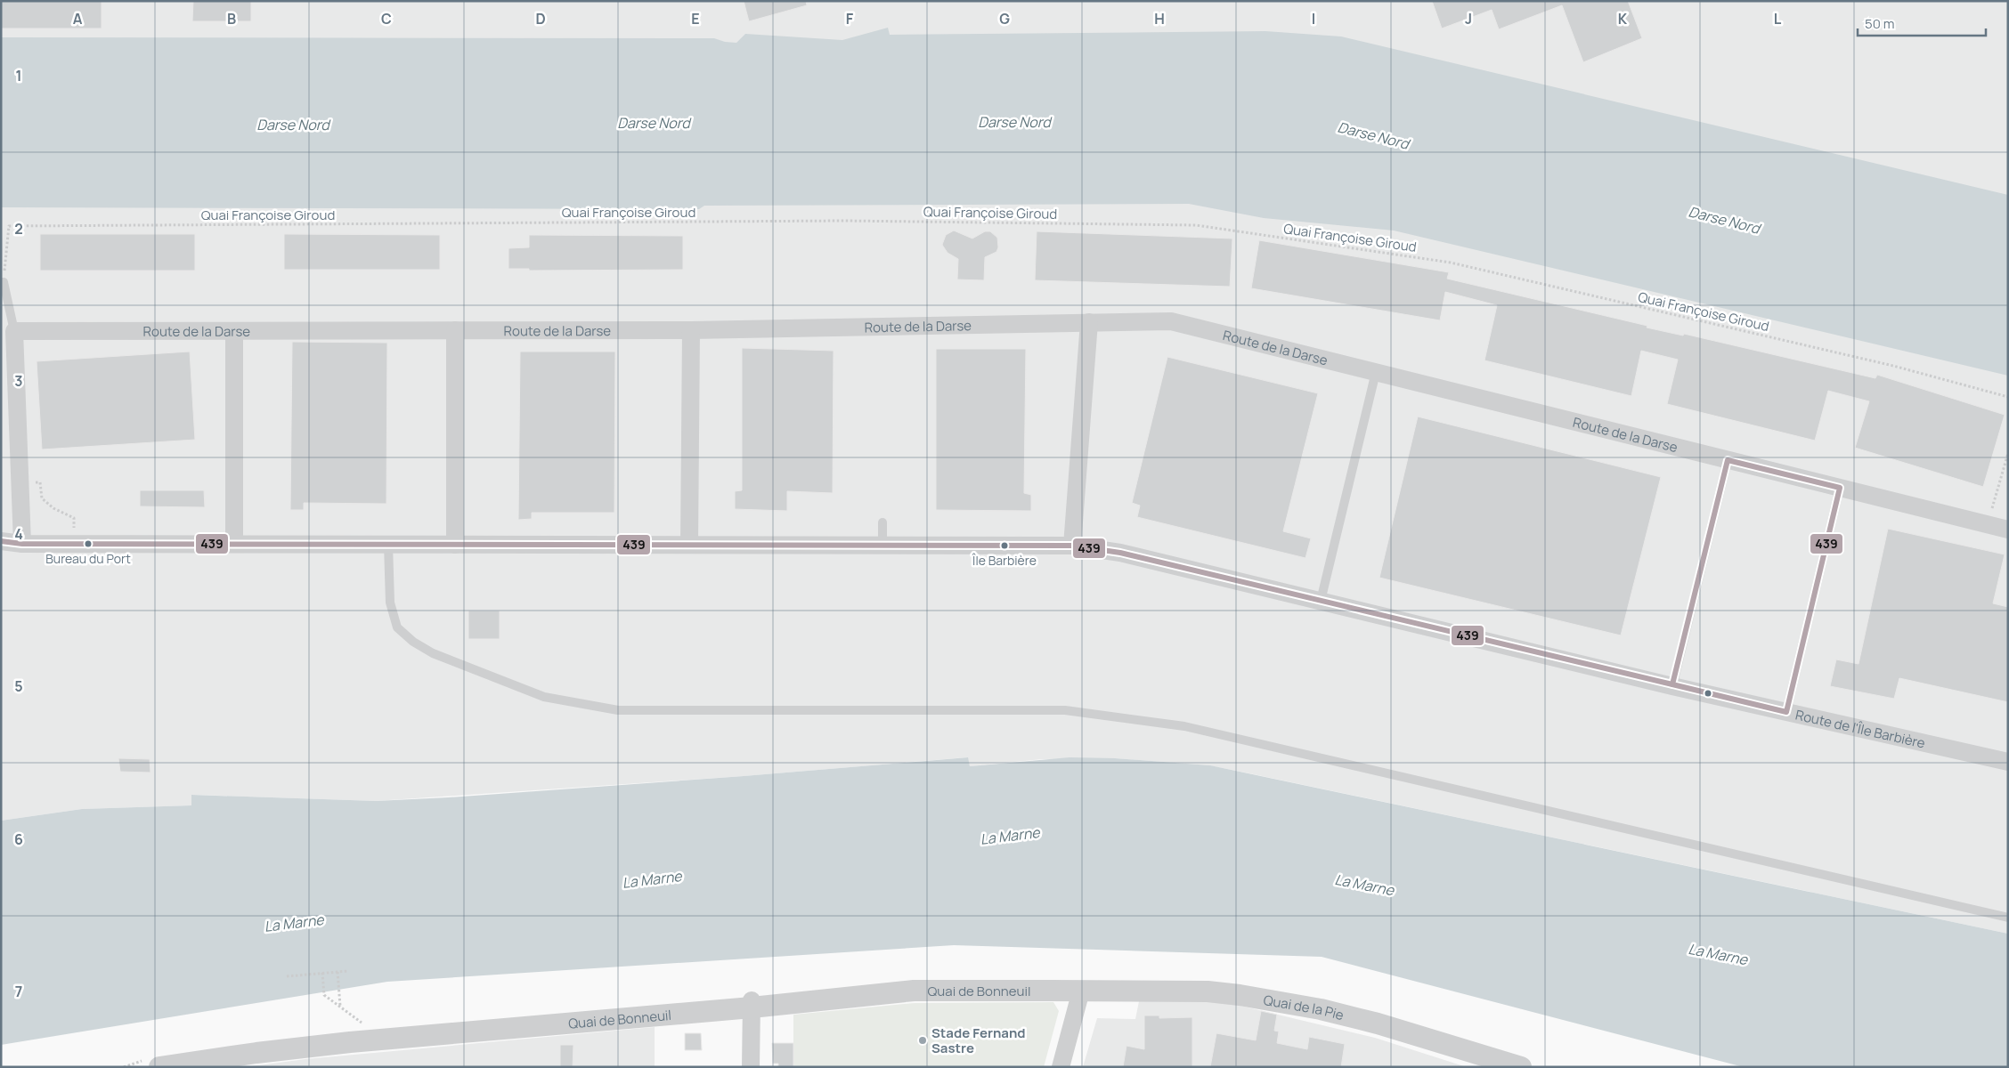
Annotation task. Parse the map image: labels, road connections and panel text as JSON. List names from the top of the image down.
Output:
{
  "streets": {
    "street": [
      "Route de la Darse",
      "Route de l'Île Barbière",
      "Quai de Bonneuil",
      "Quai de la Pie"
    ],
    "path": ["Quai Françoise Giroud"]
  },
  "crossings": [
    ["Quai de Bonneuil", "Quai de la Pie"]
  ],
  "water": ["Darse Nord", "La Marne"],
  "places": ["Bureau du Port", "Île Barbière", "Stade Fernand Sastre"],
  "lines": ["transit line 439"],
  "scale_bar": "50 m",
  "grid": {
    "columns": [
      "A",
      "B",
      "C",
      "D",
      "E",
      "F",
      "G",
      "H",
      "I",
      "J",
      "K",
      "L"
    ],
    "rows": [
      "1",
      "2",
      "3",
      "4",
      "5",
      "6",
      "7"
    ]
  }
}
